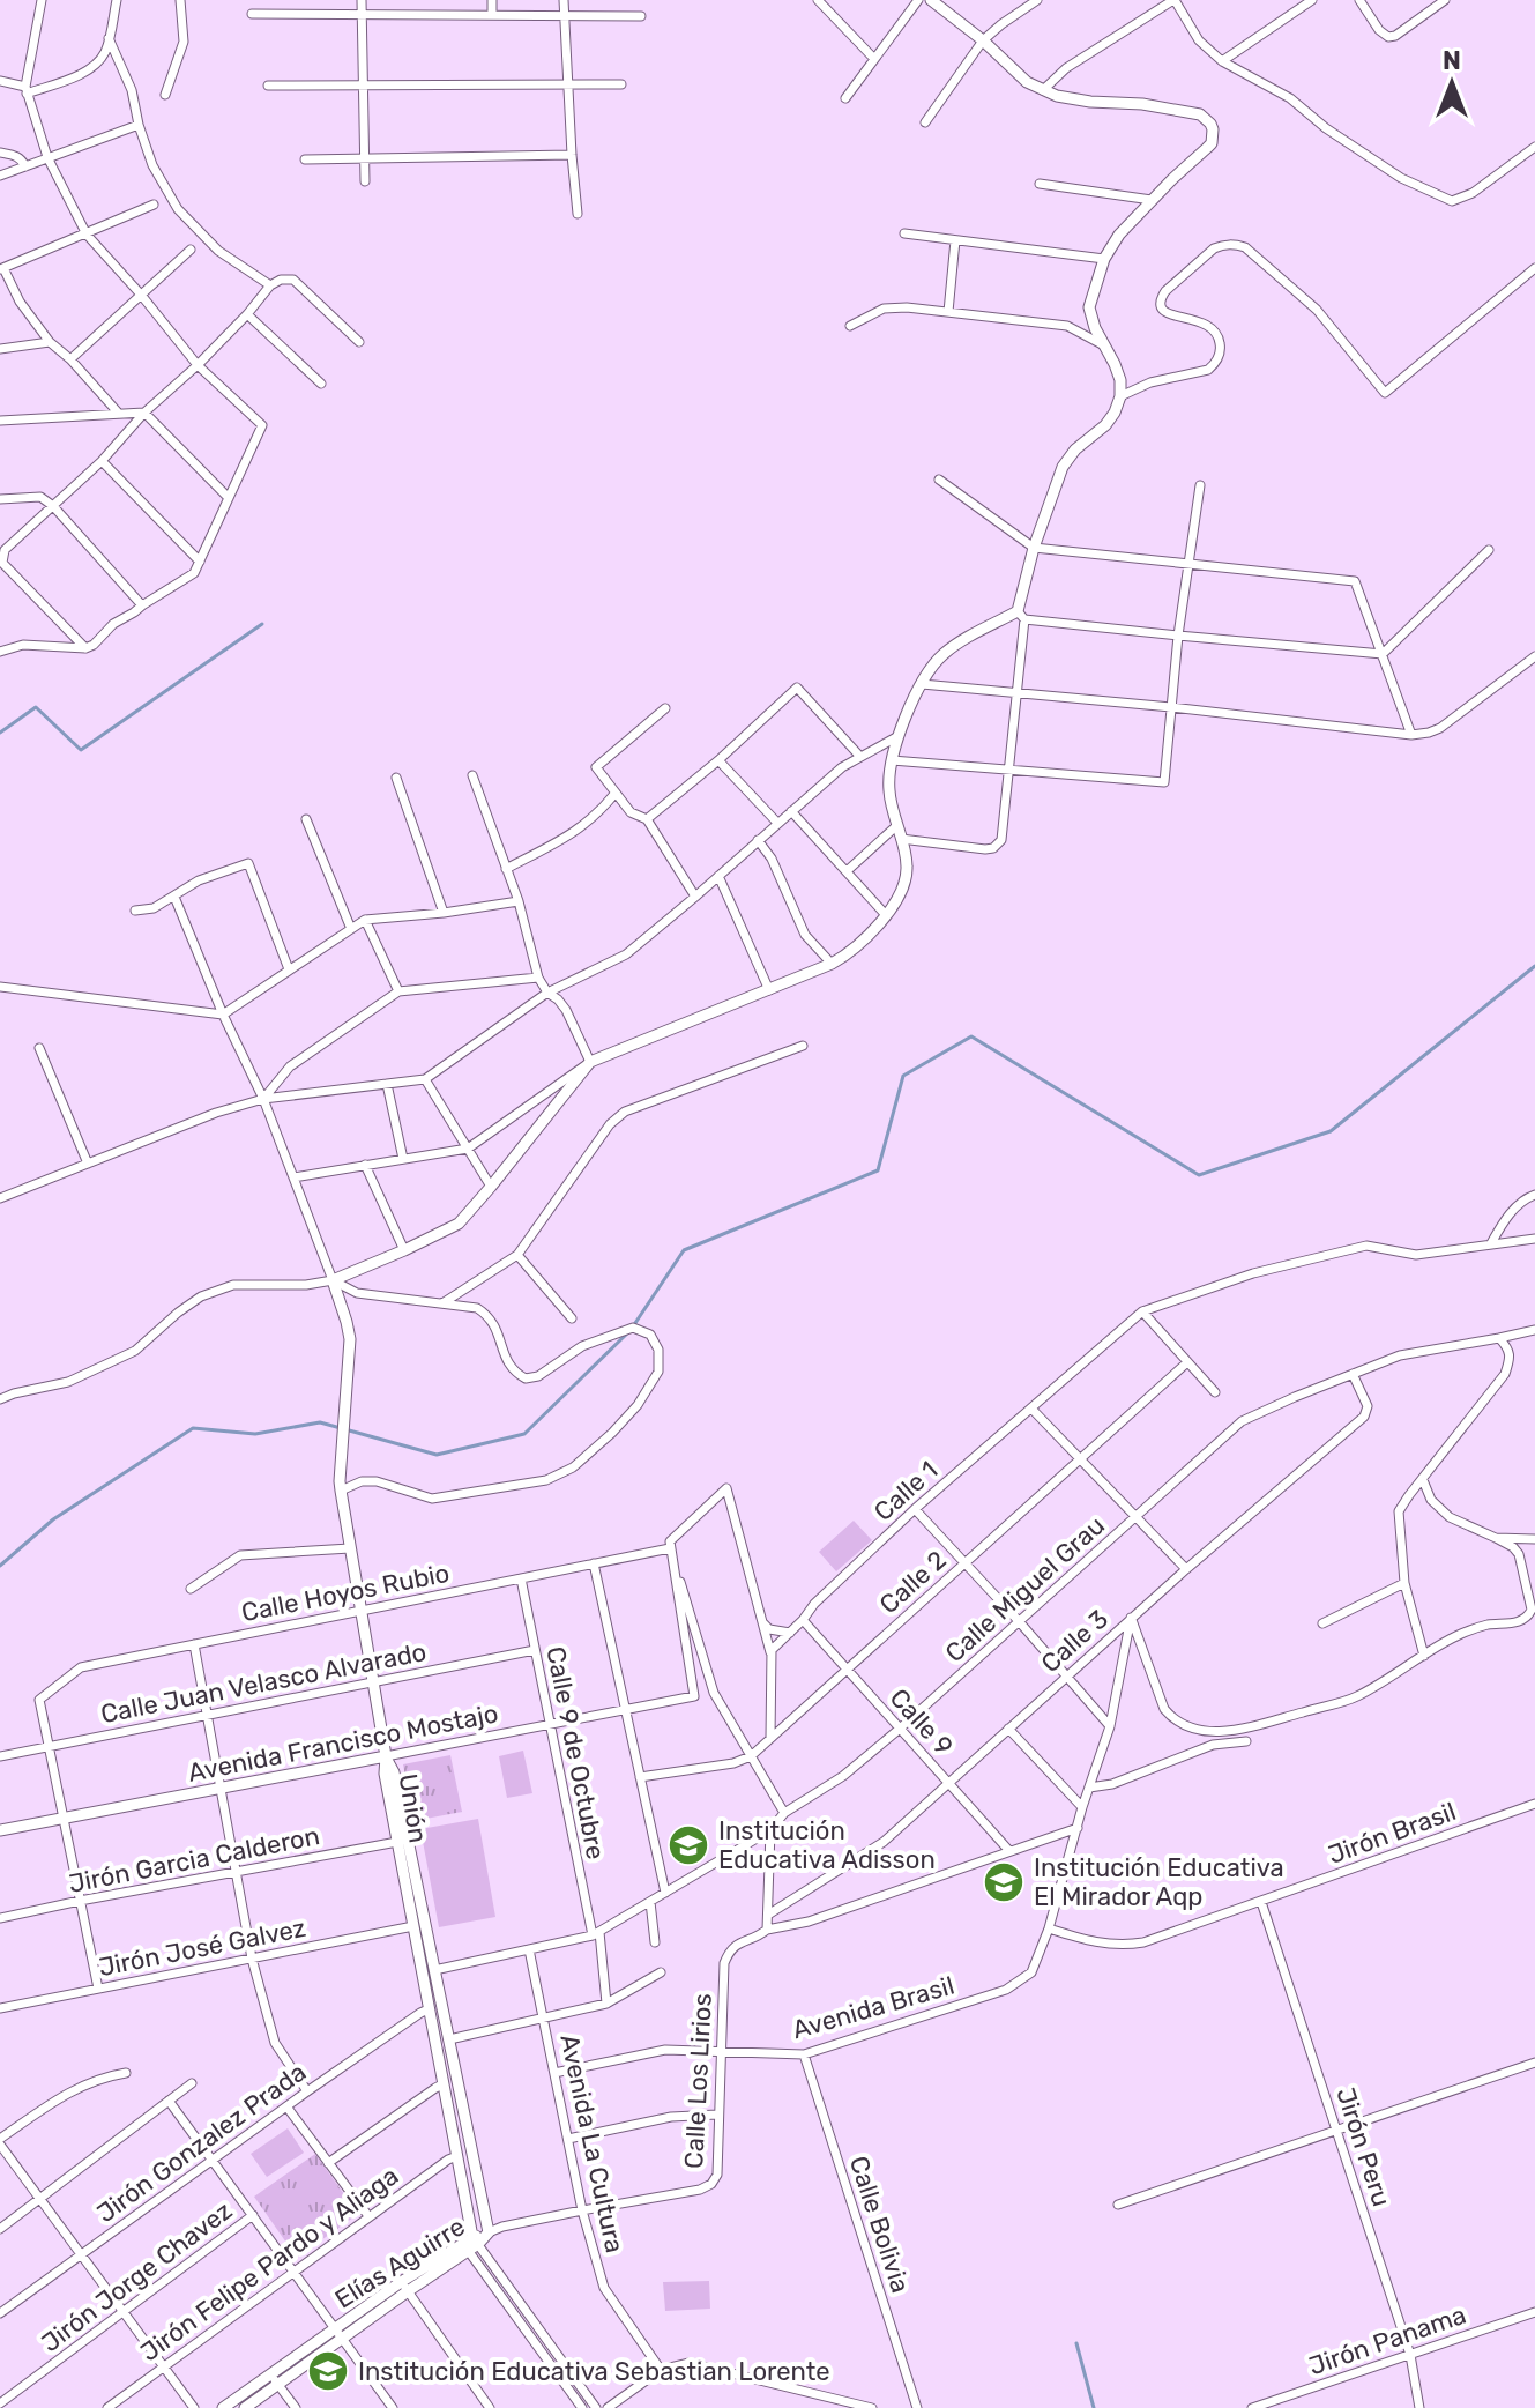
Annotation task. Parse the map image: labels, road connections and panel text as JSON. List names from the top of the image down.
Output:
{
  "streets": {
    "street": [
      "Calle 1",
      "Calle 2",
      "Calle Miguel Grau",
      "Calle Hoyos Rubio",
      "Calle 3",
      "Calle Juan Velasco Alvarado",
      "Calle 9",
      "Avenida Francisco Mostajo",
      "Calle 9 de Octubre",
      "Unión",
      "Jirón Brasil",
      "Jirón Garcia Calderon",
      "Jirón José Galvez",
      "Avenida Brasil",
      "Calle Los Lirios",
      "Jirón Gonzalez Prada",
      "Avenida La Cultura",
      "Jirón Peru",
      "Calle Bolivia",
      "Elías Aguirre",
      "Jirón Felipe Pardo y Aliaga",
      "Jirón Jorge Chavez",
      "Jirón Panama"
    ]
  },
  "crossings": [
    ["Calle 1", "Calle 9"],
    ["Calle 2", "Calle 9"],
    ["Calle Miguel Grau", "Calle 3"],
    ["Calle Miguel Grau", "Calle 9"],
    ["Calle Miguel Grau", "Calle 9 de Octubre"],
    ["Calle Miguel Grau", "Unión"],
    ["Calle Miguel Grau", "Avenida La Cultura"],
    ["Calle Hoyos Rubio", "Calle Juan Velasco Alvarado"],
    ["Calle Hoyos Rubio", "Avenida Francisco Mostajo"],
    ["Calle Hoyos Rubio", "Calle 9 de Octubre"],
    ["Calle 3", "Calle 9"],
    ["Calle Juan Velasco Alvarado", "Calle 9 de Octubre"],
    ["Avenida Francisco Mostajo", "Calle 9 de Octubre"],
    ["Avenida Francisco Mostajo", "Unión"],
    ["Unión", "Jirón Garcia Calderon"],
    ["Unión", "Jirón José Galvez"],
    ["Unión", "Calle Los Lirios"],
    ["Unión", "Jirón Gonzalez Prada"],
    ["Unión", "Elías Aguirre"],
    ["Unión", "Jirón Felipe Pardo y Aliaga"],
    ["Jirón Brasil", "Avenida Brasil"],
    ["Jirón Brasil", "Jirón Peru"],
    ["Avenida Brasil", "Calle Los Lirios"],
    ["Avenida Brasil", "Avenida La Cultura"],
    ["Avenida Brasil", "Calle Bolivia"],
    ["Calle Los Lirios", "Avenida La Cultura"],
    ["Calle Los Lirios", "Elías Aguirre"],
    ["Jirón Peru", "Jirón Panama"]
  ],
  "places": {
    "school or university": ["Institución Educativa Adisson", "Institución Educativa El Mirador Aqp", "Institución Educativa Sebastian Lorente"]
  },
  "north": "top"
}
